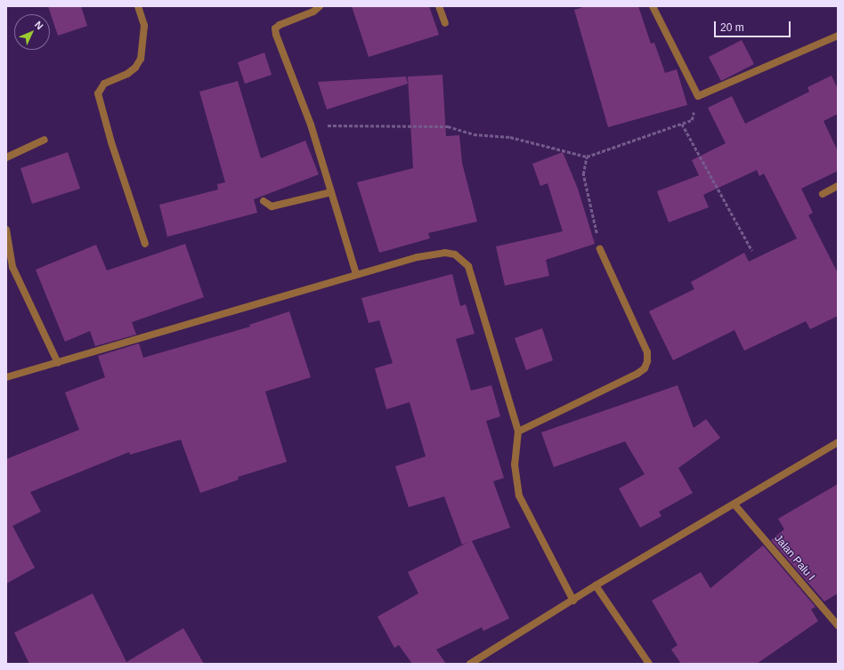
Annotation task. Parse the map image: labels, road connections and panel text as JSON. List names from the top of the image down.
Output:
{
  "streets": {
    "street": ["Jalan Palu I"]
  },
  "scale_bar": "20 m",
  "north": "top right"
}
